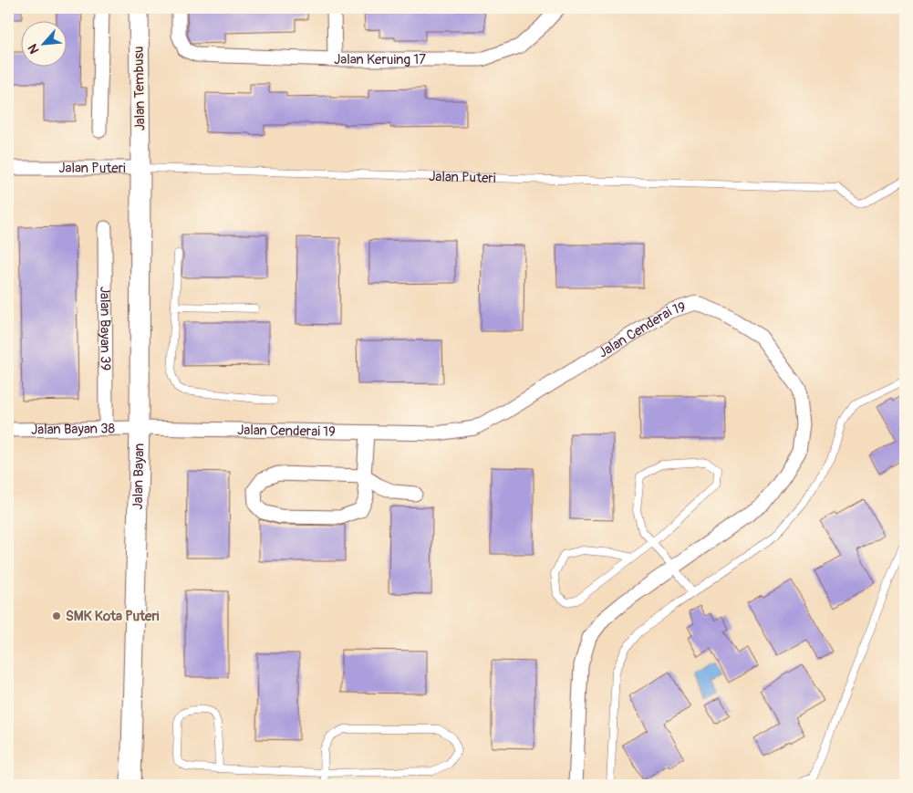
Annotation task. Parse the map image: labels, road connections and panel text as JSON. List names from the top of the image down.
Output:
{
  "streets": {
    "street": [
      "Jalan Keruing 17",
      "Jalan Tembusu",
      "Jalan Puteri",
      "Jalan Bayan 39",
      "Jalan Cenderai 19",
      "Jalan Bayan 38",
      "Jalan Bayan"
    ]
  },
  "crossings": [
    ["Jalan Tembusu", "Jalan Puteri"],
    ["Jalan Tembusu", "Jalan Bayan"],
    ["Jalan Puteri", "Jalan Bayan"],
    ["Jalan Bayan 39", "Jalan Bayan 38"],
    ["Jalan Cenderai 19", "Jalan Bayan 38"],
    ["Jalan Cenderai 19", "Jalan Bayan"],
    ["Jalan Bayan 38", "Jalan Bayan"]
  ],
  "places": ["SMK Kota Puteri"],
  "north": "bottom left"
}
